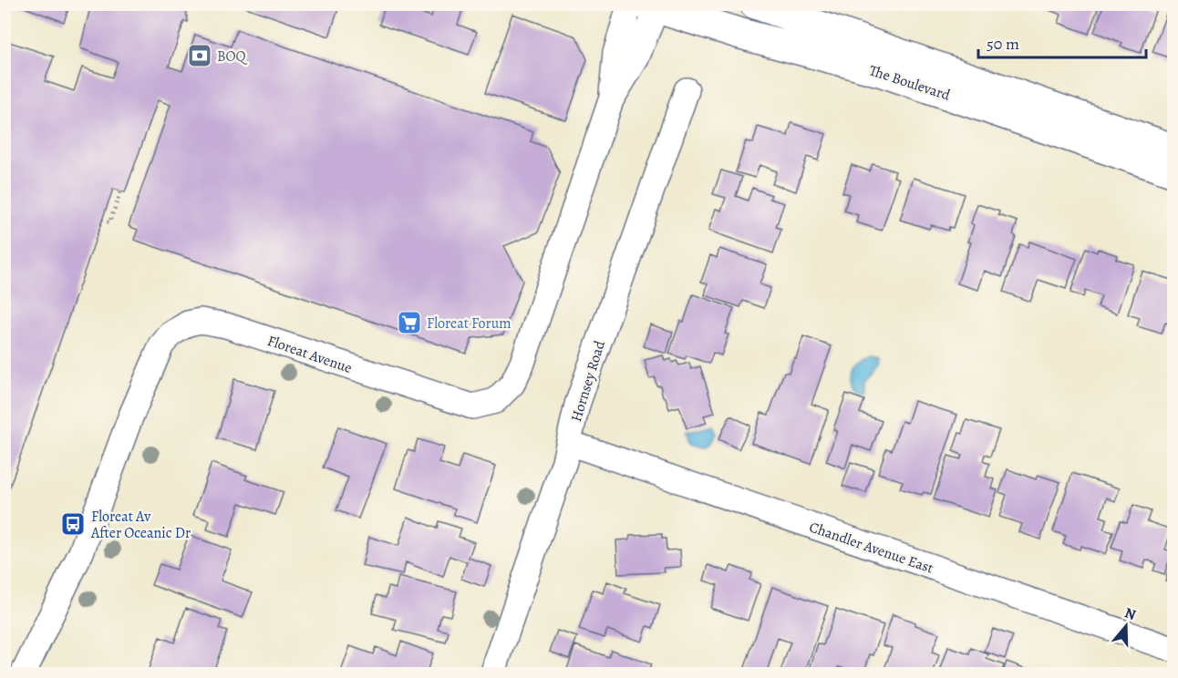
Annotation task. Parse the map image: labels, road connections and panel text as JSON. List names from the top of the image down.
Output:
{
  "streets": {
    "main road": ["The Boulevard"],
    "street": ["Floreat Avenue", "Hornsey Road", "Chandler Avenue East"]
  },
  "crossings": [
    ["The Boulevard", "Floreat Avenue"],
    ["Hornsey Road", "Chandler Avenue East"]
  ],
  "places": {
    "bank": ["BOQ"],
    "supermarket": ["Floreat Forum"],
    "bus stop": ["Floreat Av After Oceanic Dr"]
  },
  "scale_bar": "50 m",
  "north": "top"
}
